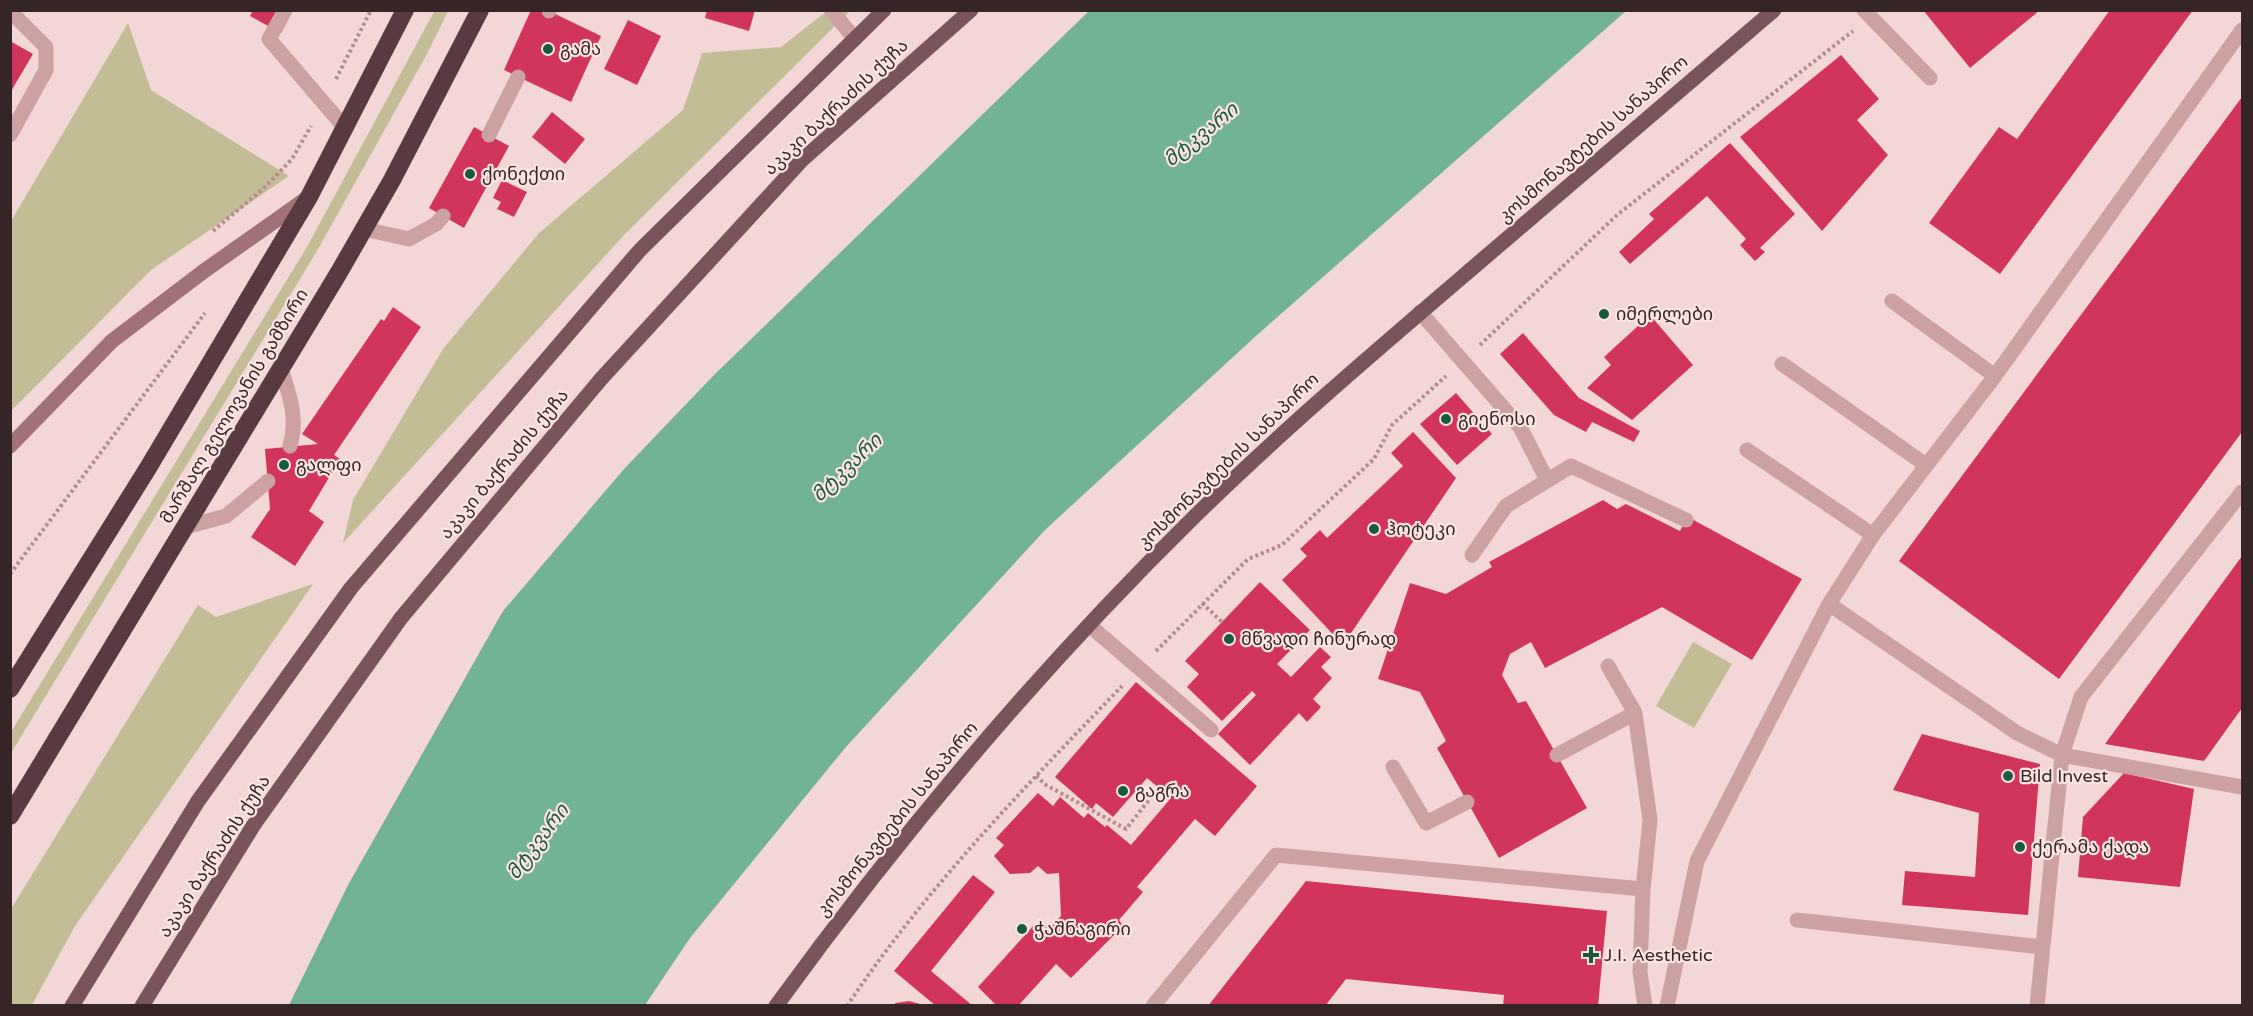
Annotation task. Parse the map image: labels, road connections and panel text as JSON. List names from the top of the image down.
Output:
{
  "streets": {
    "highway": ["მარშალ გელოვანის გამზირი"],
    "main road": ["აკაკი ბაქრაძის ქუჩა", "კოსმონავტების სანაპირო"]
  },
  "water": ["მტკვარი"],
  "places": {
    "other": [
      "გამა",
      "ქონექთი",
      "იმერლები",
      "გიენოსი",
      "გალფი",
      "ჰოტეკი",
      "მწვადი ჩინურად",
      "Bild Invest",
      "გაგრა",
      "ქერამა ქადა",
      "ჭაშნაგირი"
    ],
    "health": ["J.I. Aesthetic"]
  }
}
